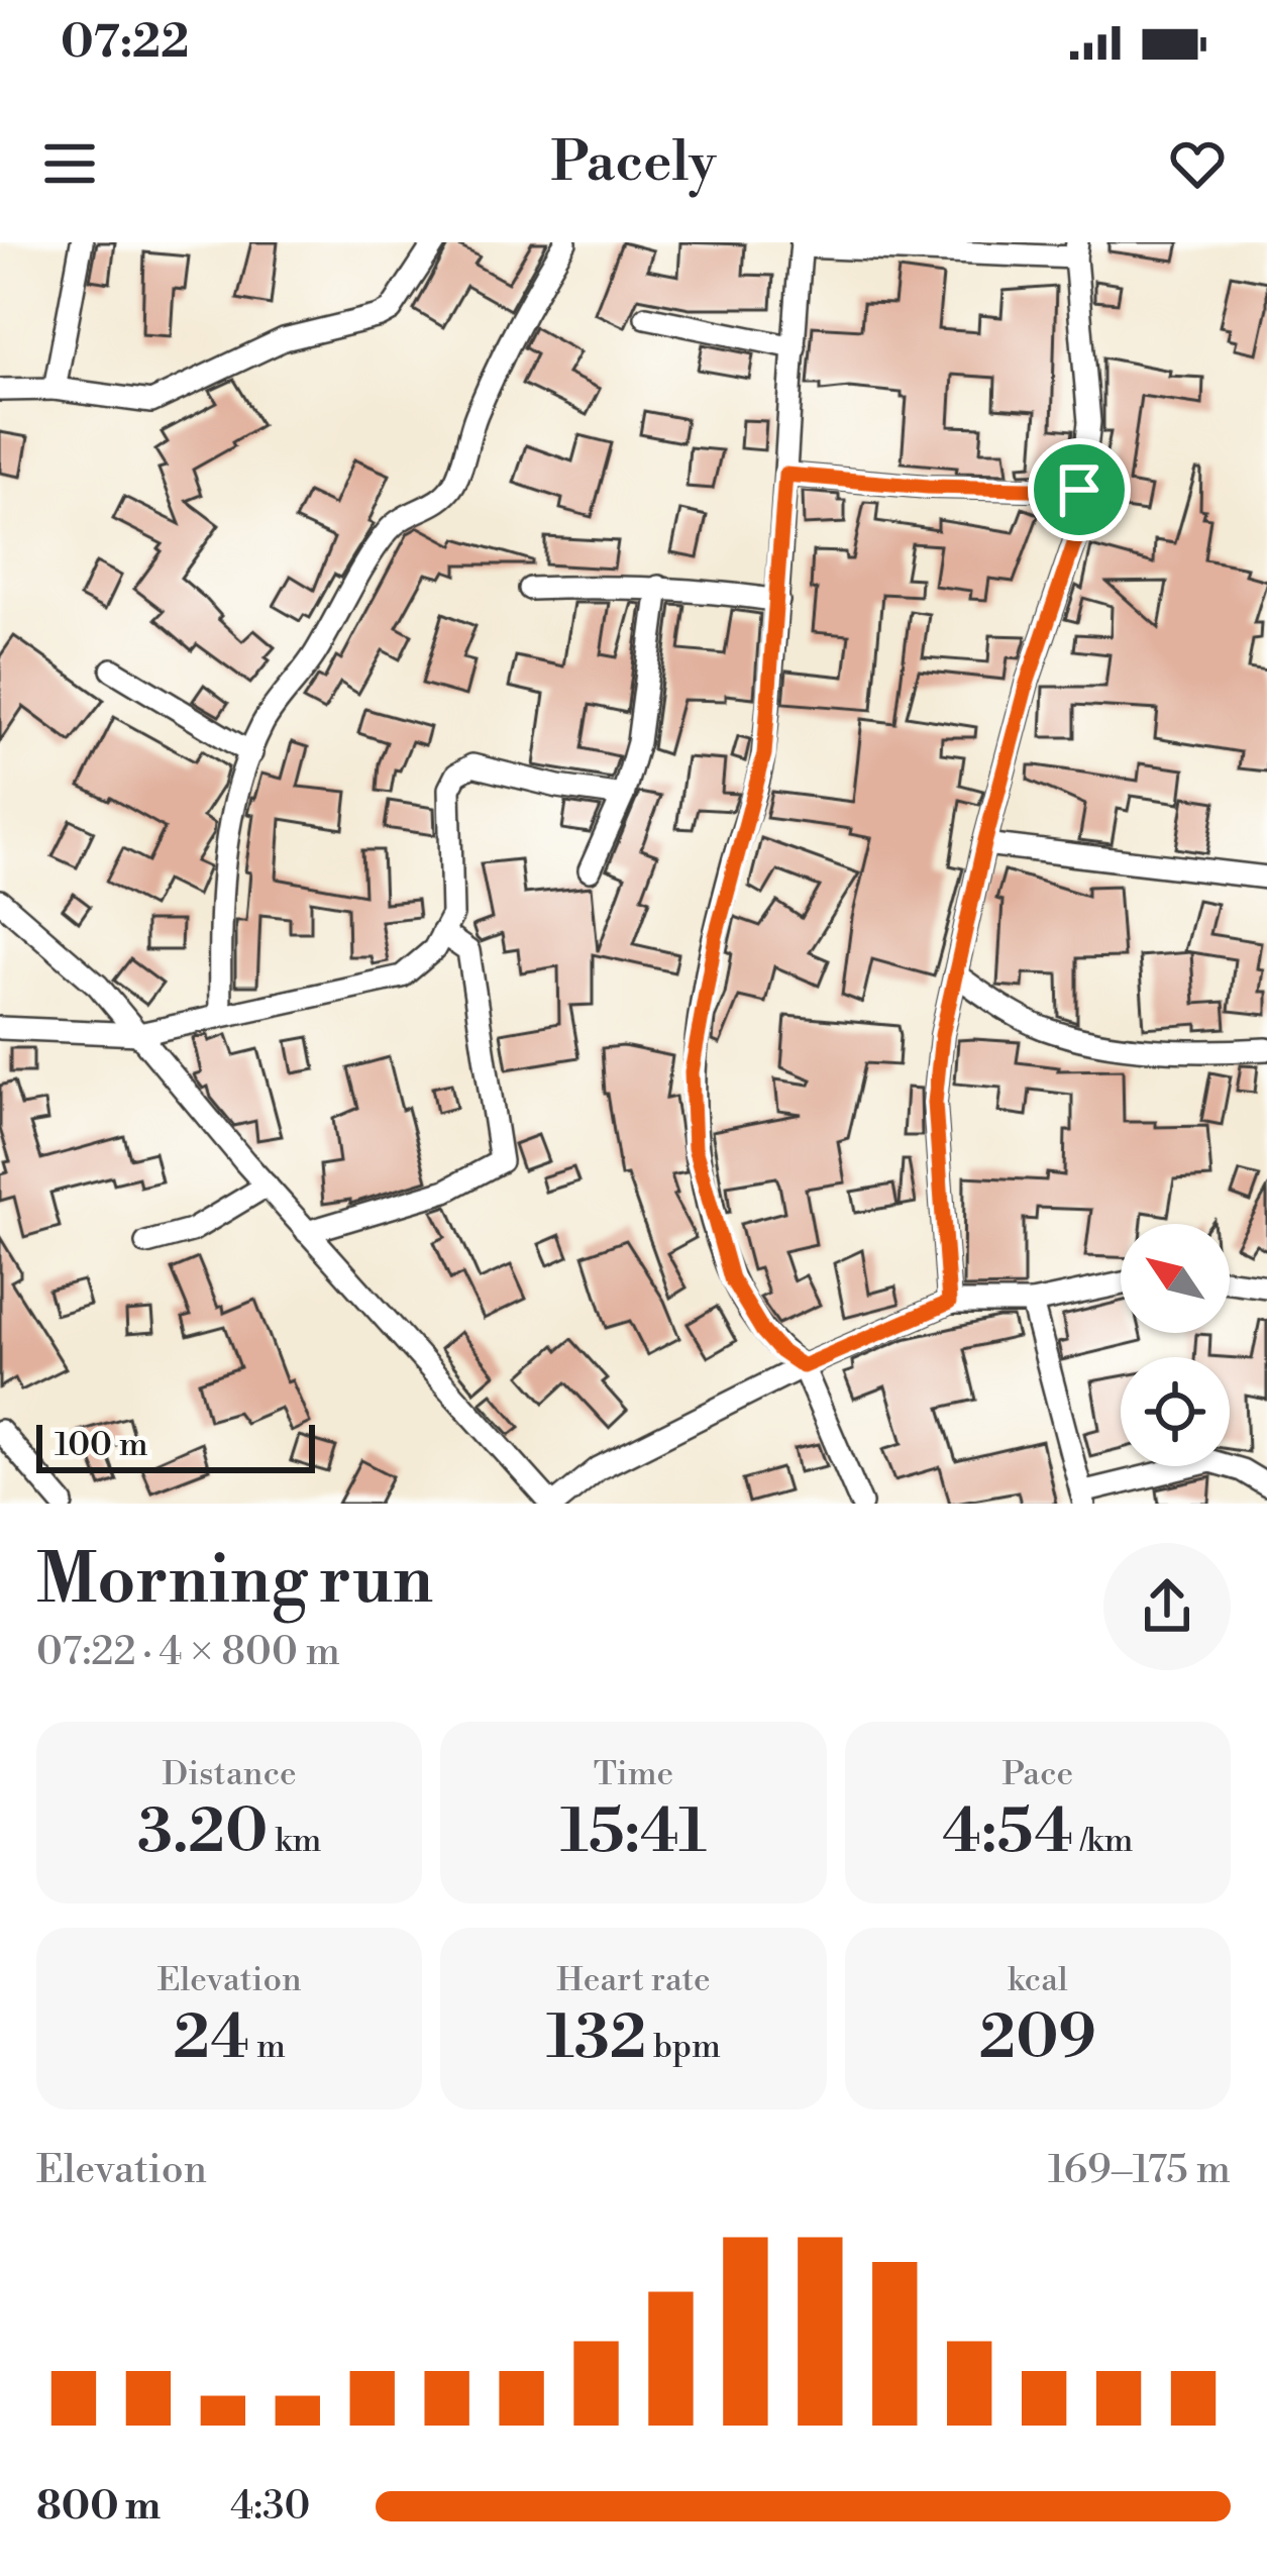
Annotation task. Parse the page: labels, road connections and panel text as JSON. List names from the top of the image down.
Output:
{
  "scale_bar": "100 m",
  "north": "top left",
  "page": {
    "status": "07:22",
    "header": "Pacely",
    "scale": "100 m",
    "heading": ["Morning run", "07:22 · 4 × 800 m"],
    "stats": [
      ["Distance", "3.20 km"],
      ["Time", "15:41"],
      ["Pace", "4:54 /km"],
      ["Elevation", "24 m"],
      ["Heart rate", "132 bpm"],
      ["kcal", "209"]
    ],
    "chart": ["Elevation", "169–175 m"],
    "list": [
      {
        "name": "800 m",
        "note": "4:30"
      }
    ]
  }
}
